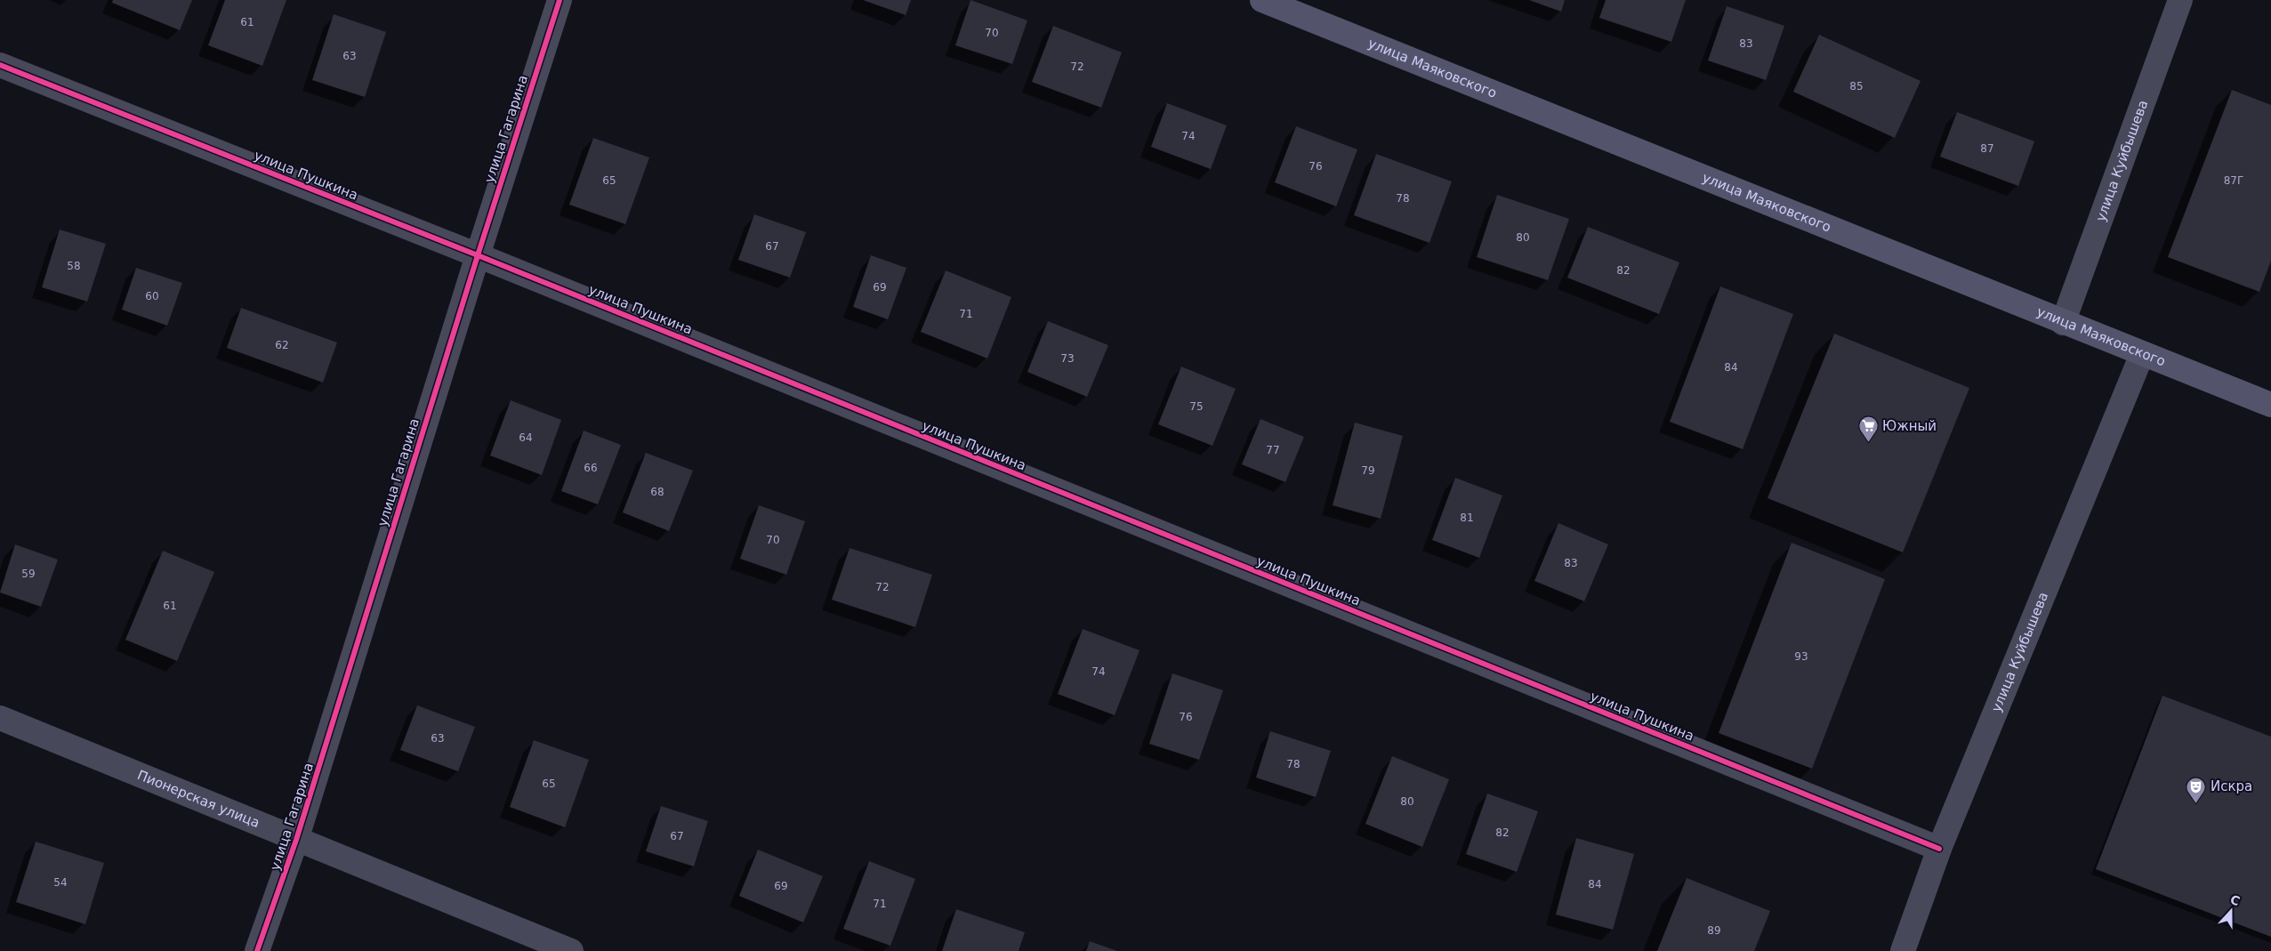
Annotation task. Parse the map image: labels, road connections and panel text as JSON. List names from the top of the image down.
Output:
{
  "streets": {
    "main road": ["улица Маяковского"],
    "street": [
      "улица Гагарина",
      "улица Куйбышева",
      "улица Пушкина",
      "Пионерская улица"
    ]
  },
  "crossings": [
    ["улица Маяковского", "улица Куйбышева"],
    ["улица Гагарина", "улица Пушкина"],
    ["улица Гагарина", "Пионерская улица"],
    ["улица Куйбышева", "улица Пушкина"]
  ],
  "places": {
    "supermarket": ["Южный"],
    "theatre": ["Искра"]
  },
  "house_numbers": [
    "61",
    "70",
    "83",
    "63",
    "72",
    "85",
    "74",
    "87",
    "76",
    "65",
    "87Г",
    "78",
    "80",
    "67",
    "58",
    "82",
    "69",
    "60",
    "71",
    "62",
    "73",
    "84",
    "75",
    "64",
    "77",
    "66",
    "79",
    "68",
    "81",
    "70",
    "83",
    "59",
    "72",
    "61",
    "93",
    "74",
    "76",
    "63",
    "78",
    "65",
    "80",
    "82",
    "67",
    "54",
    "84",
    "69",
    "71",
    "89"
  ],
  "north": "top"
}
